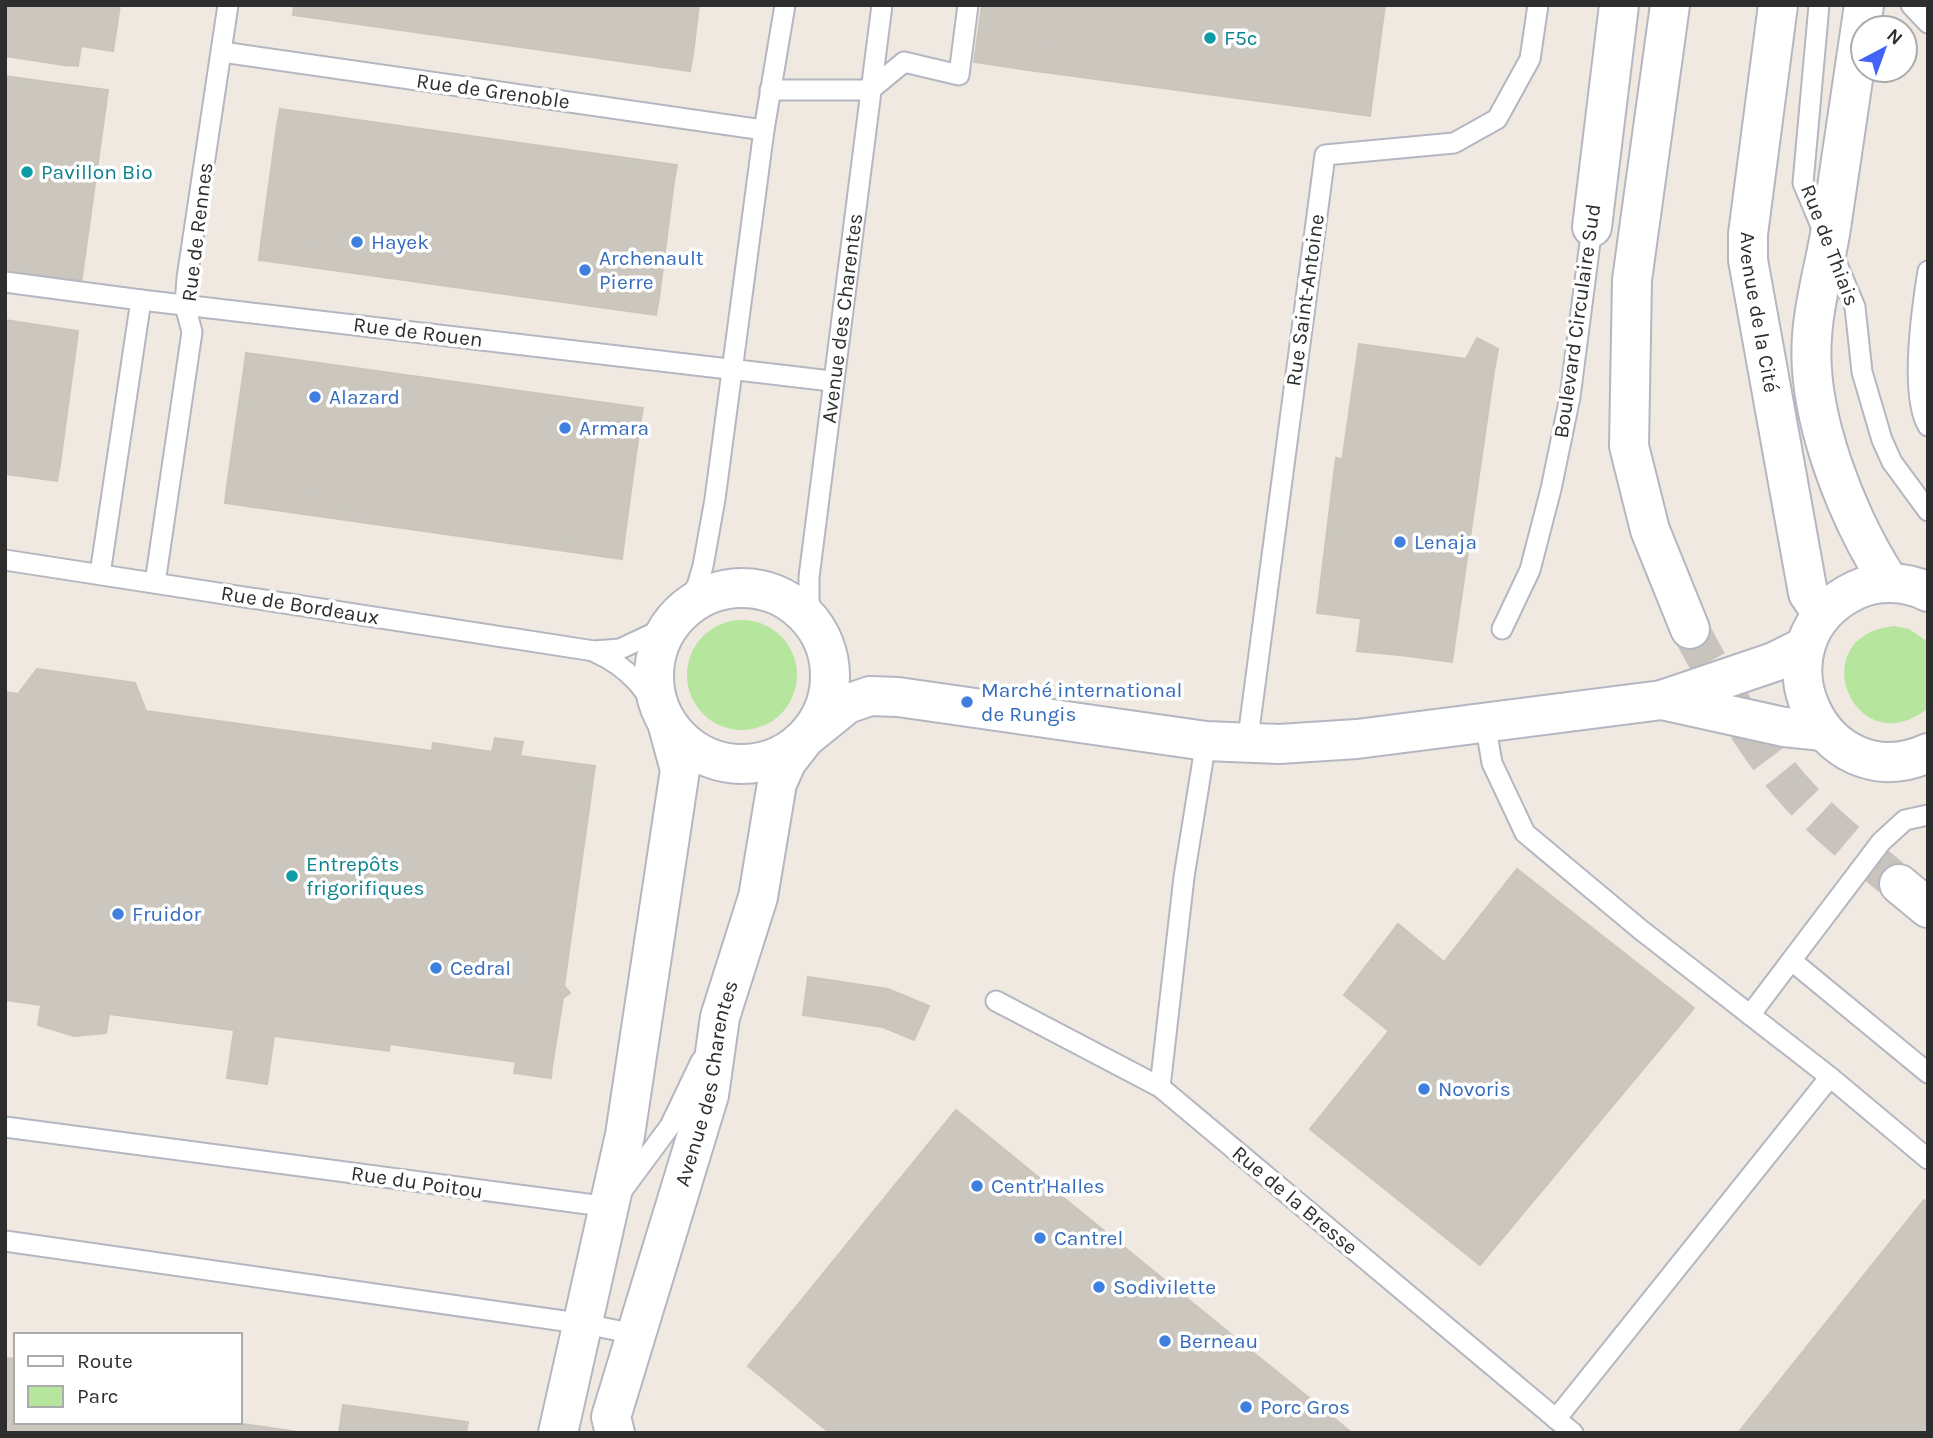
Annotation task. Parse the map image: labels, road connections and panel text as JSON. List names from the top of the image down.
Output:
{
  "streets": {
    "street": ["Avenue de la Cité", "Avenue des Charentes", "Boulevard Circulaire Sud"],
    "lane": [
      "Rue de Grenoble",
      "Rue de Rennes",
      "Rue de Thiais",
      "Rue Saint-Antoine",
      "Rue de Rouen",
      "Rue de Bordeaux",
      "Rue du Poitou",
      "Rue de la Bresse"
    ]
  },
  "crossings": [
    ["Rue de Grenoble", "Rue de Rennes"],
    ["Rue de Rennes", "Rue de Rouen"],
    ["Rue de Rennes", "Rue de Bordeaux"],
    ["Rue de Thiais", "Avenue de la Cité"],
    ["Avenue des Charentes", "Rue de Rouen"],
    ["Avenue des Charentes", "Rue de Bordeaux"]
  ],
  "places": [
    "F5c",
    "Pavillon Bio",
    "Hayek",
    "Archenault Pierre",
    "Alazard",
    "Armara",
    "Lenaja",
    "Marché international de Rungis",
    "Entrepôts frigorifiques",
    "Fruidor",
    "Cedral",
    "Novoris",
    "Centr'Halles",
    "Cantrel",
    "Sodivilette",
    "Berneau",
    "Porc Gros"
  ],
  "legend": ["Route", "Parc"],
  "north": "top right"
}
